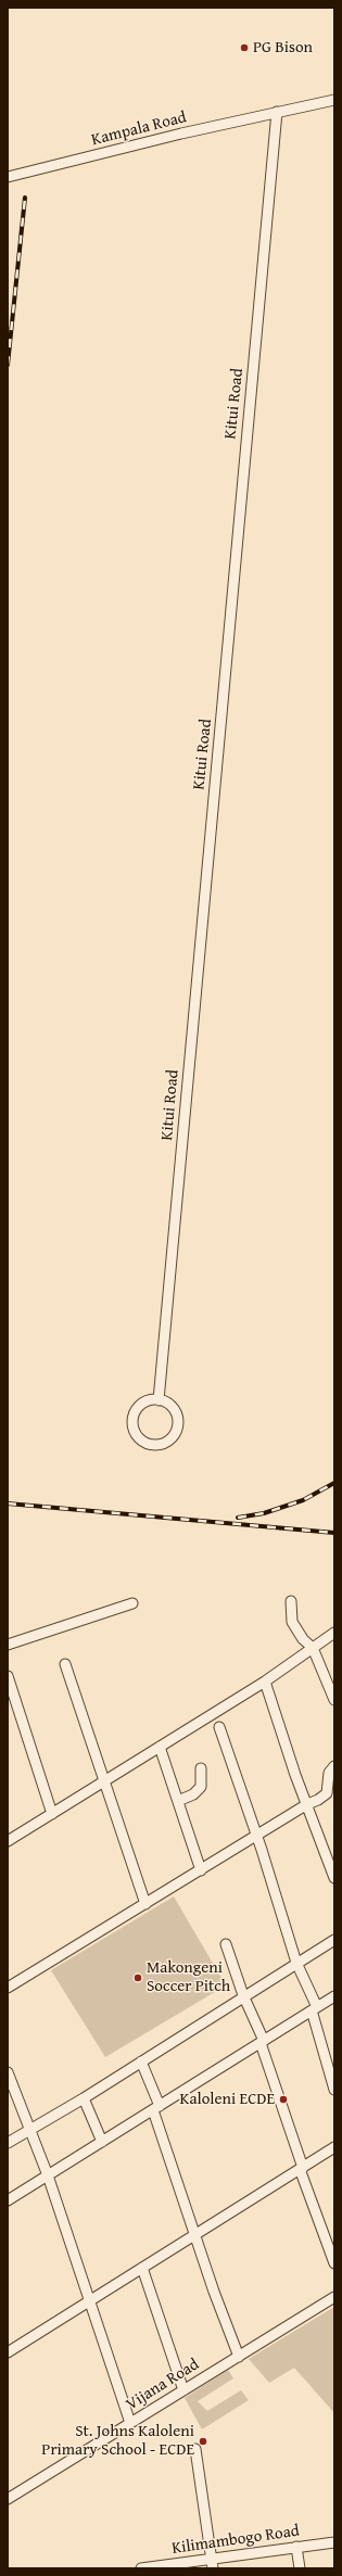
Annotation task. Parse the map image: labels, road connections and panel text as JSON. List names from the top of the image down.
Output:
{
  "streets": {
    "street": [
      "Kampala Road",
      "Kitui Road",
      "Vijana Road",
      "Kilimambogo Road"
    ]
  },
  "crossings": [
    ["Kampala Road", "Kitui Road"]
  ],
  "places": [
    "PG Bison",
    "Makongeni Soccer Pitch",
    "Kaloleni ECDE",
    "St. Johns Kaloleni Primary School - ECDE"
  ]
}
